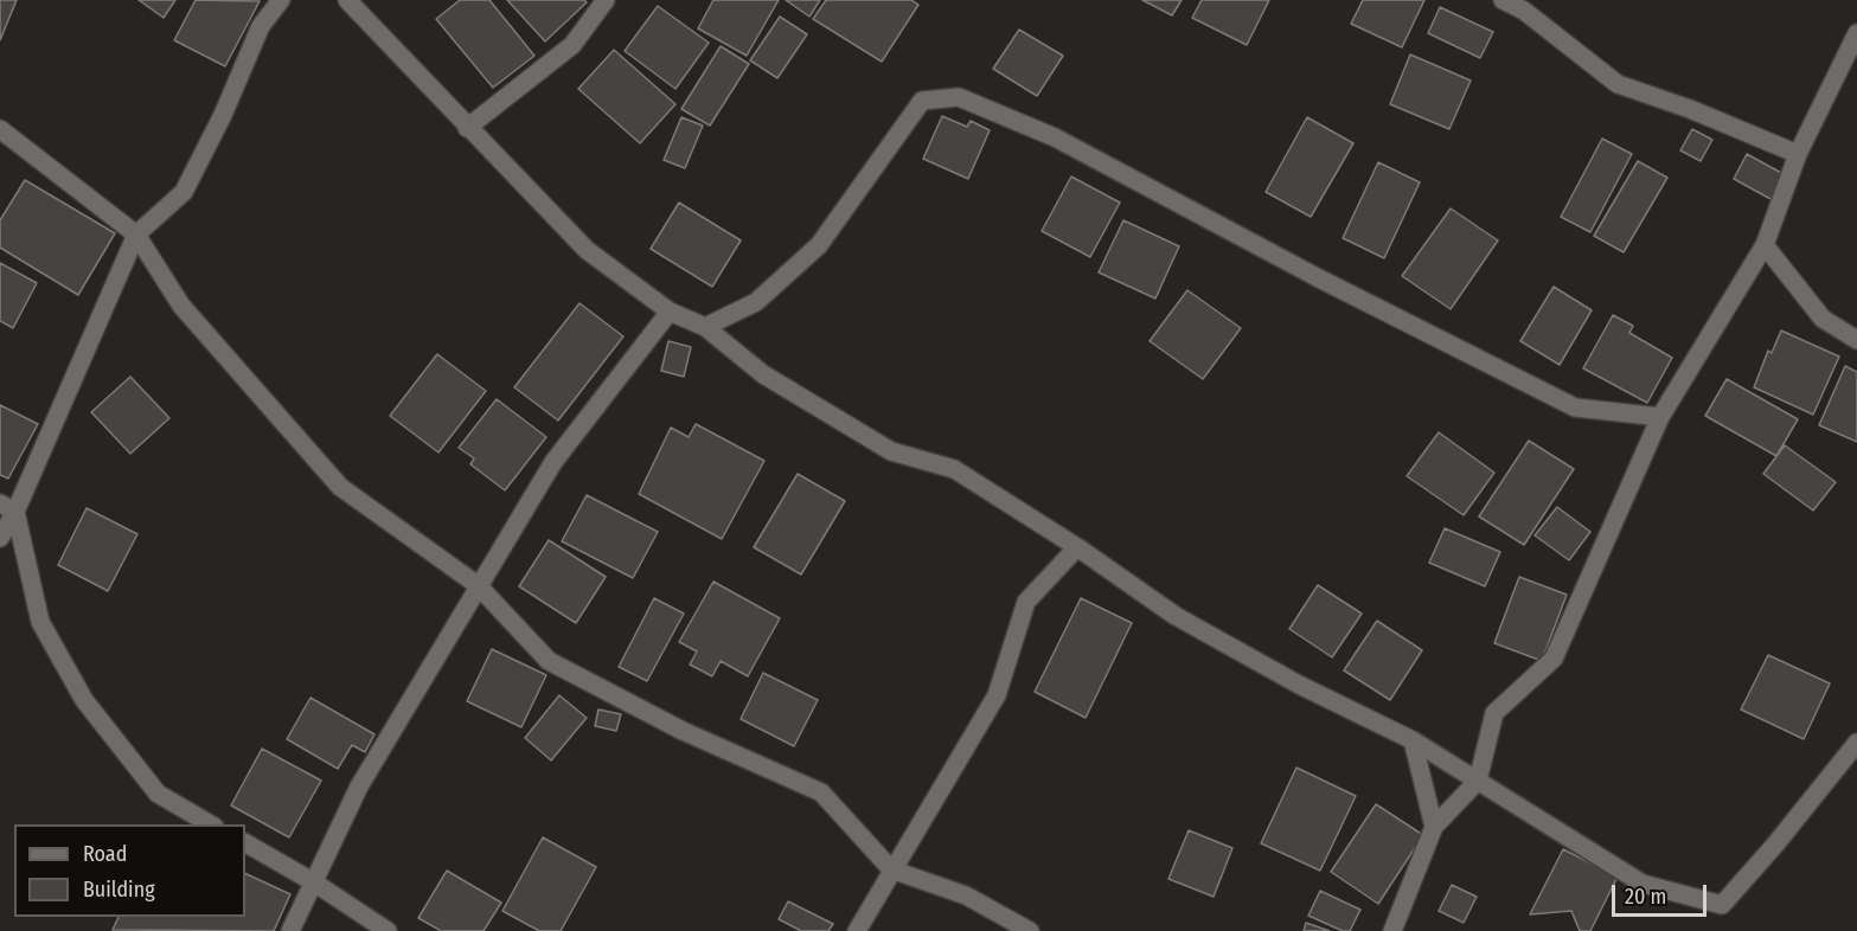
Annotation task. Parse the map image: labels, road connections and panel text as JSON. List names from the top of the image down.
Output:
{
  "legend": ["Road", "Building"],
  "scale_bar": "20 m"
}
